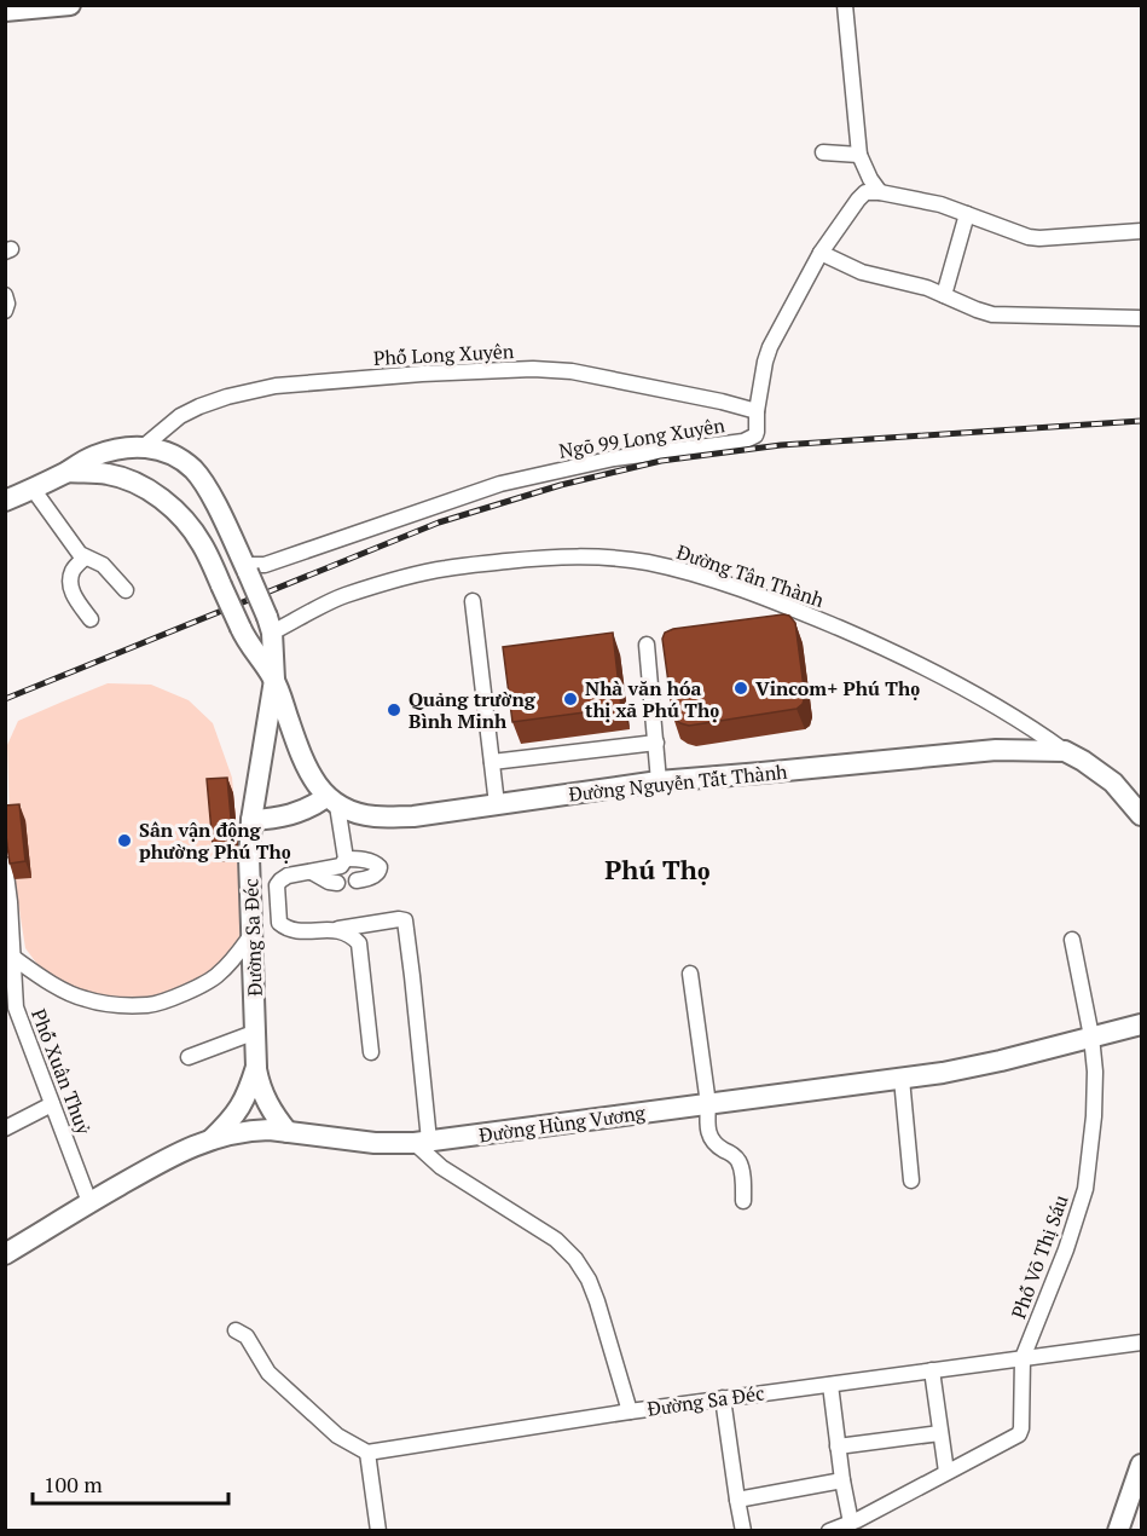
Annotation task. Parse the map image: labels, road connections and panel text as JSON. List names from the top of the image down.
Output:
{
  "streets": {
    "main road": ["Đường Nguyễn Tất Thành", "Đường Sa Đéc", "Đường Hùng Vương"],
    "street": [
      "Phố Long Xuyên",
      "Ngõ 99 Long Xuyên",
      "Đường Tân Thành",
      "Phố Xuân Thuỷ",
      "Phố Võ Thị Sáu"
    ]
  },
  "crossings": [
    ["Phố Long Xuyên", "Ngõ 99 Long Xuyên"],
    ["Đường Tân Thành", "Đường Nguyễn Tất Thành"],
    ["Đường Sa Đéc", "Đường Hùng Vương"],
    ["Đường Sa Đéc", "Phố Võ Thị Sáu"],
    ["Phố Xuân Thuỷ", "Đường Hùng Vương"],
    ["Đường Hùng Vương", "Phố Võ Thị Sáu"]
  ],
  "districts": ["Phú Thọ"],
  "places": [
    "Vincom+ Phú Thọ",
    "Nhà văn hóa thị xã Phú Thọ",
    "Quảng trường Bình Minh",
    "Sân vận động phường Phú Thọ"
  ],
  "scale_bar": "100 m"
}
